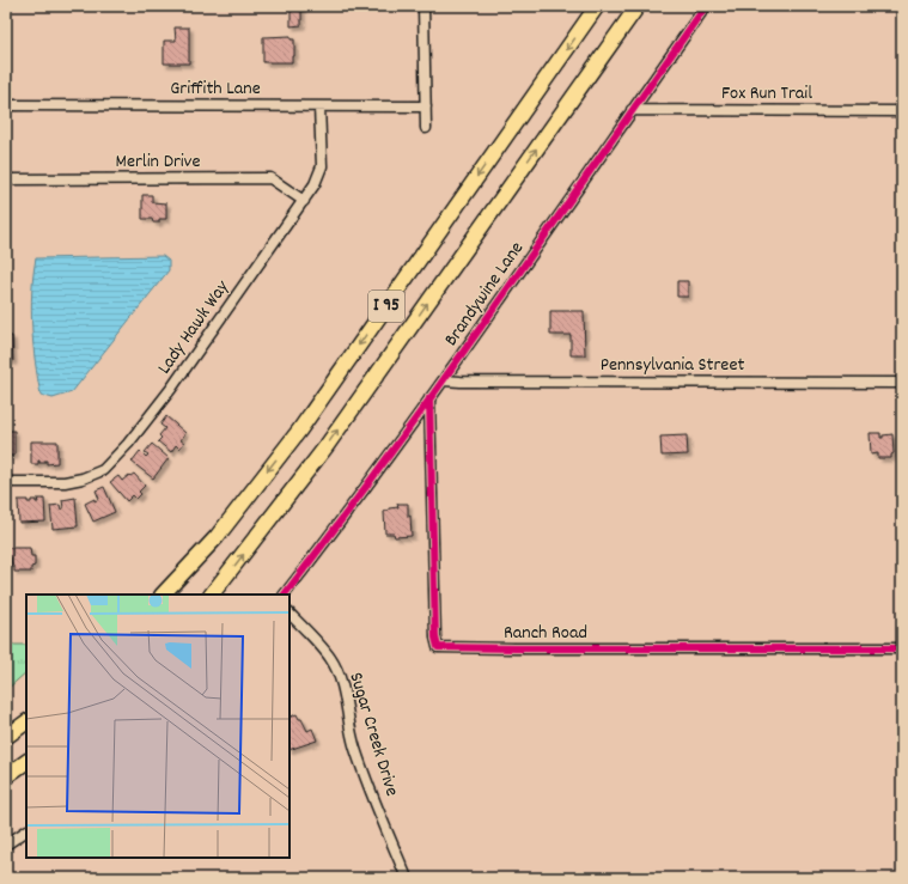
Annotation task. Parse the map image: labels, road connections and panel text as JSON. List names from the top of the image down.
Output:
{
  "streets": {
    "highway": ["I 95"],
    "street": [
      "Griffith Lane",
      "Fox Run Trail",
      "Merlin Drive",
      "Brandywine Lane",
      "Lady Hawk Way",
      "Pennsylvania Street",
      "Ranch Road",
      "Sugar Creek Drive"
    ]
  },
  "crossings": [
    ["Griffith Lane", "Lady Hawk Way"],
    ["Fox Run Trail", "Brandywine Lane"],
    ["Merlin Drive", "Lady Hawk Way"],
    ["Brandywine Lane", "Pennsylvania Street"],
    ["Brandywine Lane", "Ranch Road"]
  ]
}
